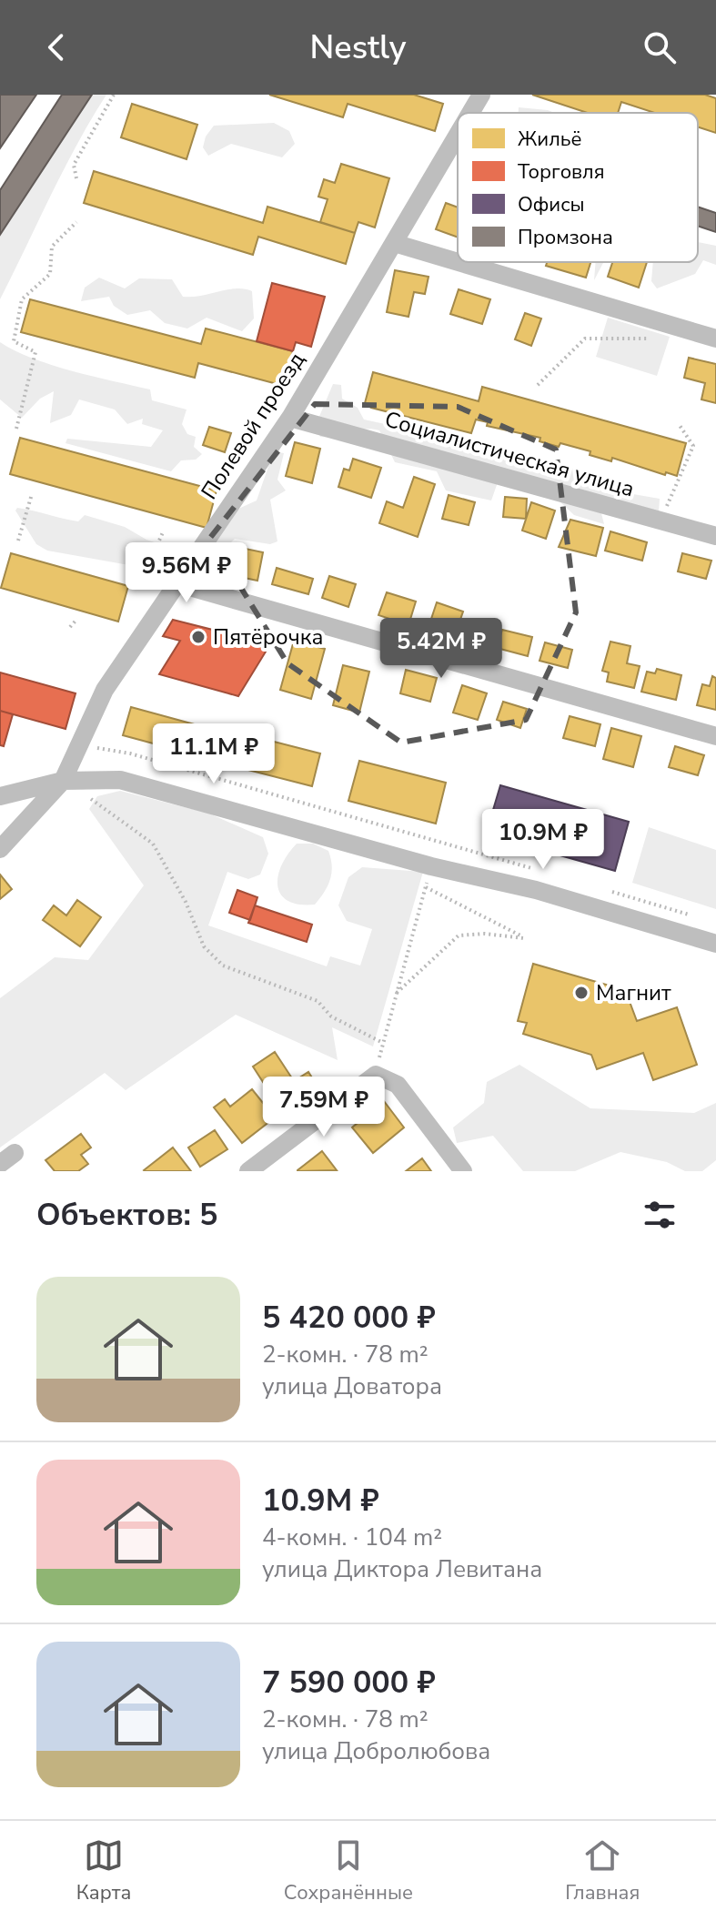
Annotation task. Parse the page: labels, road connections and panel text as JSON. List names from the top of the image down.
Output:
{
  "streets": {
    "street": ["Полевой проезд", "Социалистическая улица"]
  },
  "crossings": [
    ["Полевой проезд", "Социалистическая улица"]
  ],
  "places": ["Пятёрочка", "Магнит"],
  "legend": [
    "Жильё",
    "Торговля",
    "Офисы",
    "Промзона"
  ],
  "page": {
    "header": "Nestly",
    "price": [
      "9.56M ₽",
      "5.42M ₽",
      "11.1M ₽",
      "10.9M ₽",
      "7.59M ₽"
    ],
    "heading": "Объектов: 5",
    "list": [
      {
        "name": "5 420 000 ₽",
        "note": "2-комн. · 78 m² · улица Доватора"
      },
      {
        "name": "10.9M ₽",
        "note": "4-комн. · 104 m² · улица Диктора Левитана"
      },
      {
        "name": "7 590 000 ₽",
        "note": "2-комн. · 78 m² · улица Добролюбова"
      }
    ],
    "tabs": ["Карта", "Сохранённые", "Главная"]
  }
}
